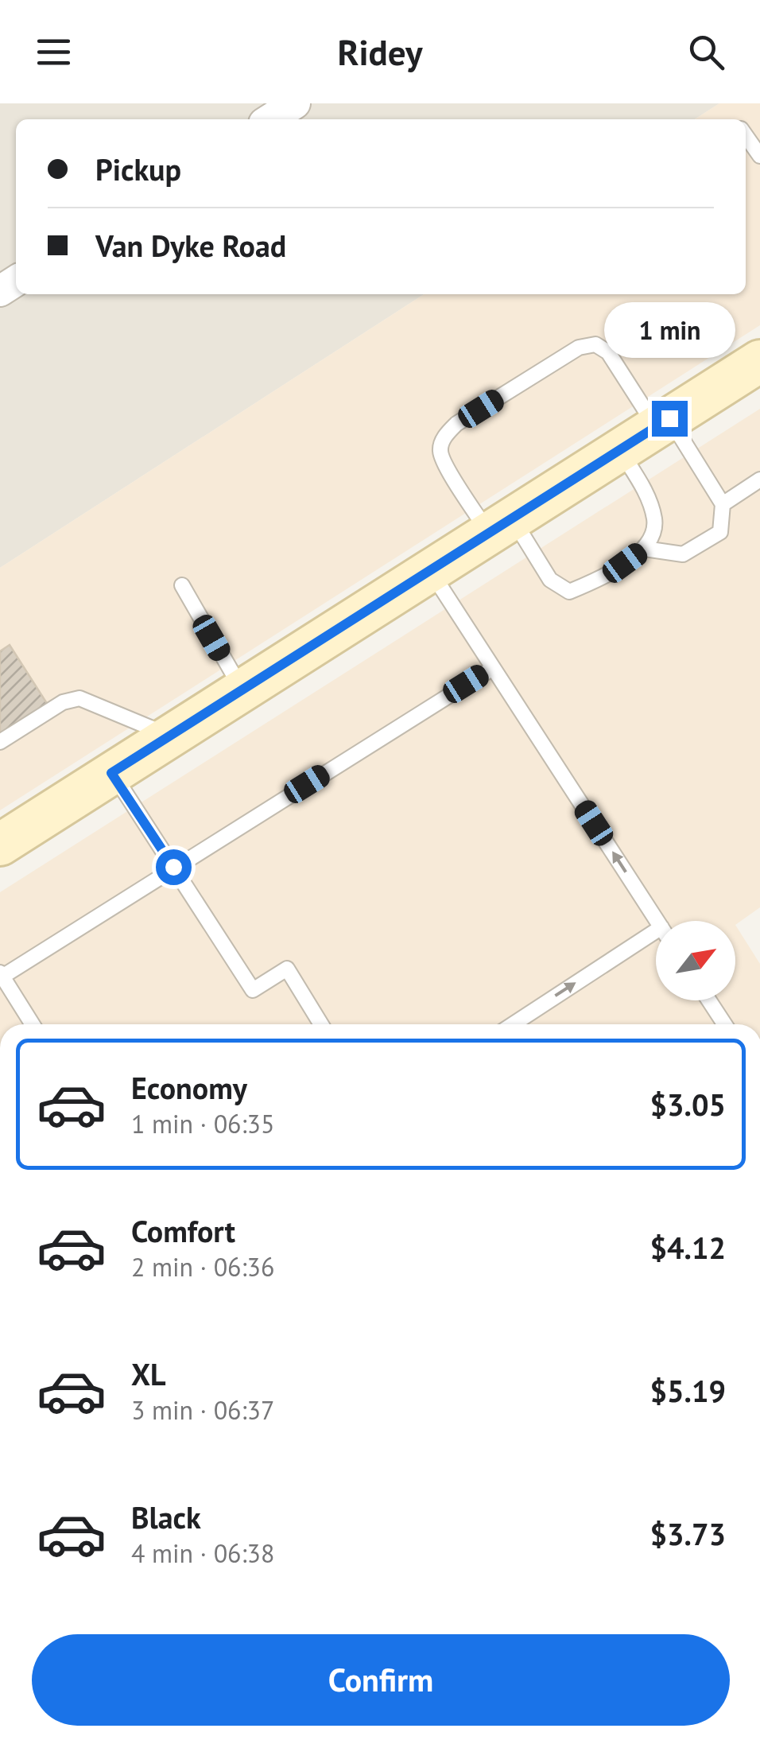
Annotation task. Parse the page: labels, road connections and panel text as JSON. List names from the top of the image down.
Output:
{
  "north": "top right",
  "page": {
    "header": "Ridey",
    "banner": ["Pickup", "Van Dyke Road"],
    "bubble": "1 min",
    "list": [
      {
        "name": "Economy",
        "note": "1 min · 06:35",
        "value": "$3.05"
      },
      {
        "name": "Comfort",
        "note": "2 min · 06:36",
        "value": "$4.12"
      },
      {
        "name": "XL",
        "note": "3 min · 06:37",
        "value": "$5.19"
      },
      {
        "name": "Black",
        "note": "4 min · 06:38",
        "value": "$3.73"
      }
    ],
    "buttons": "Confirm"
  }
}
